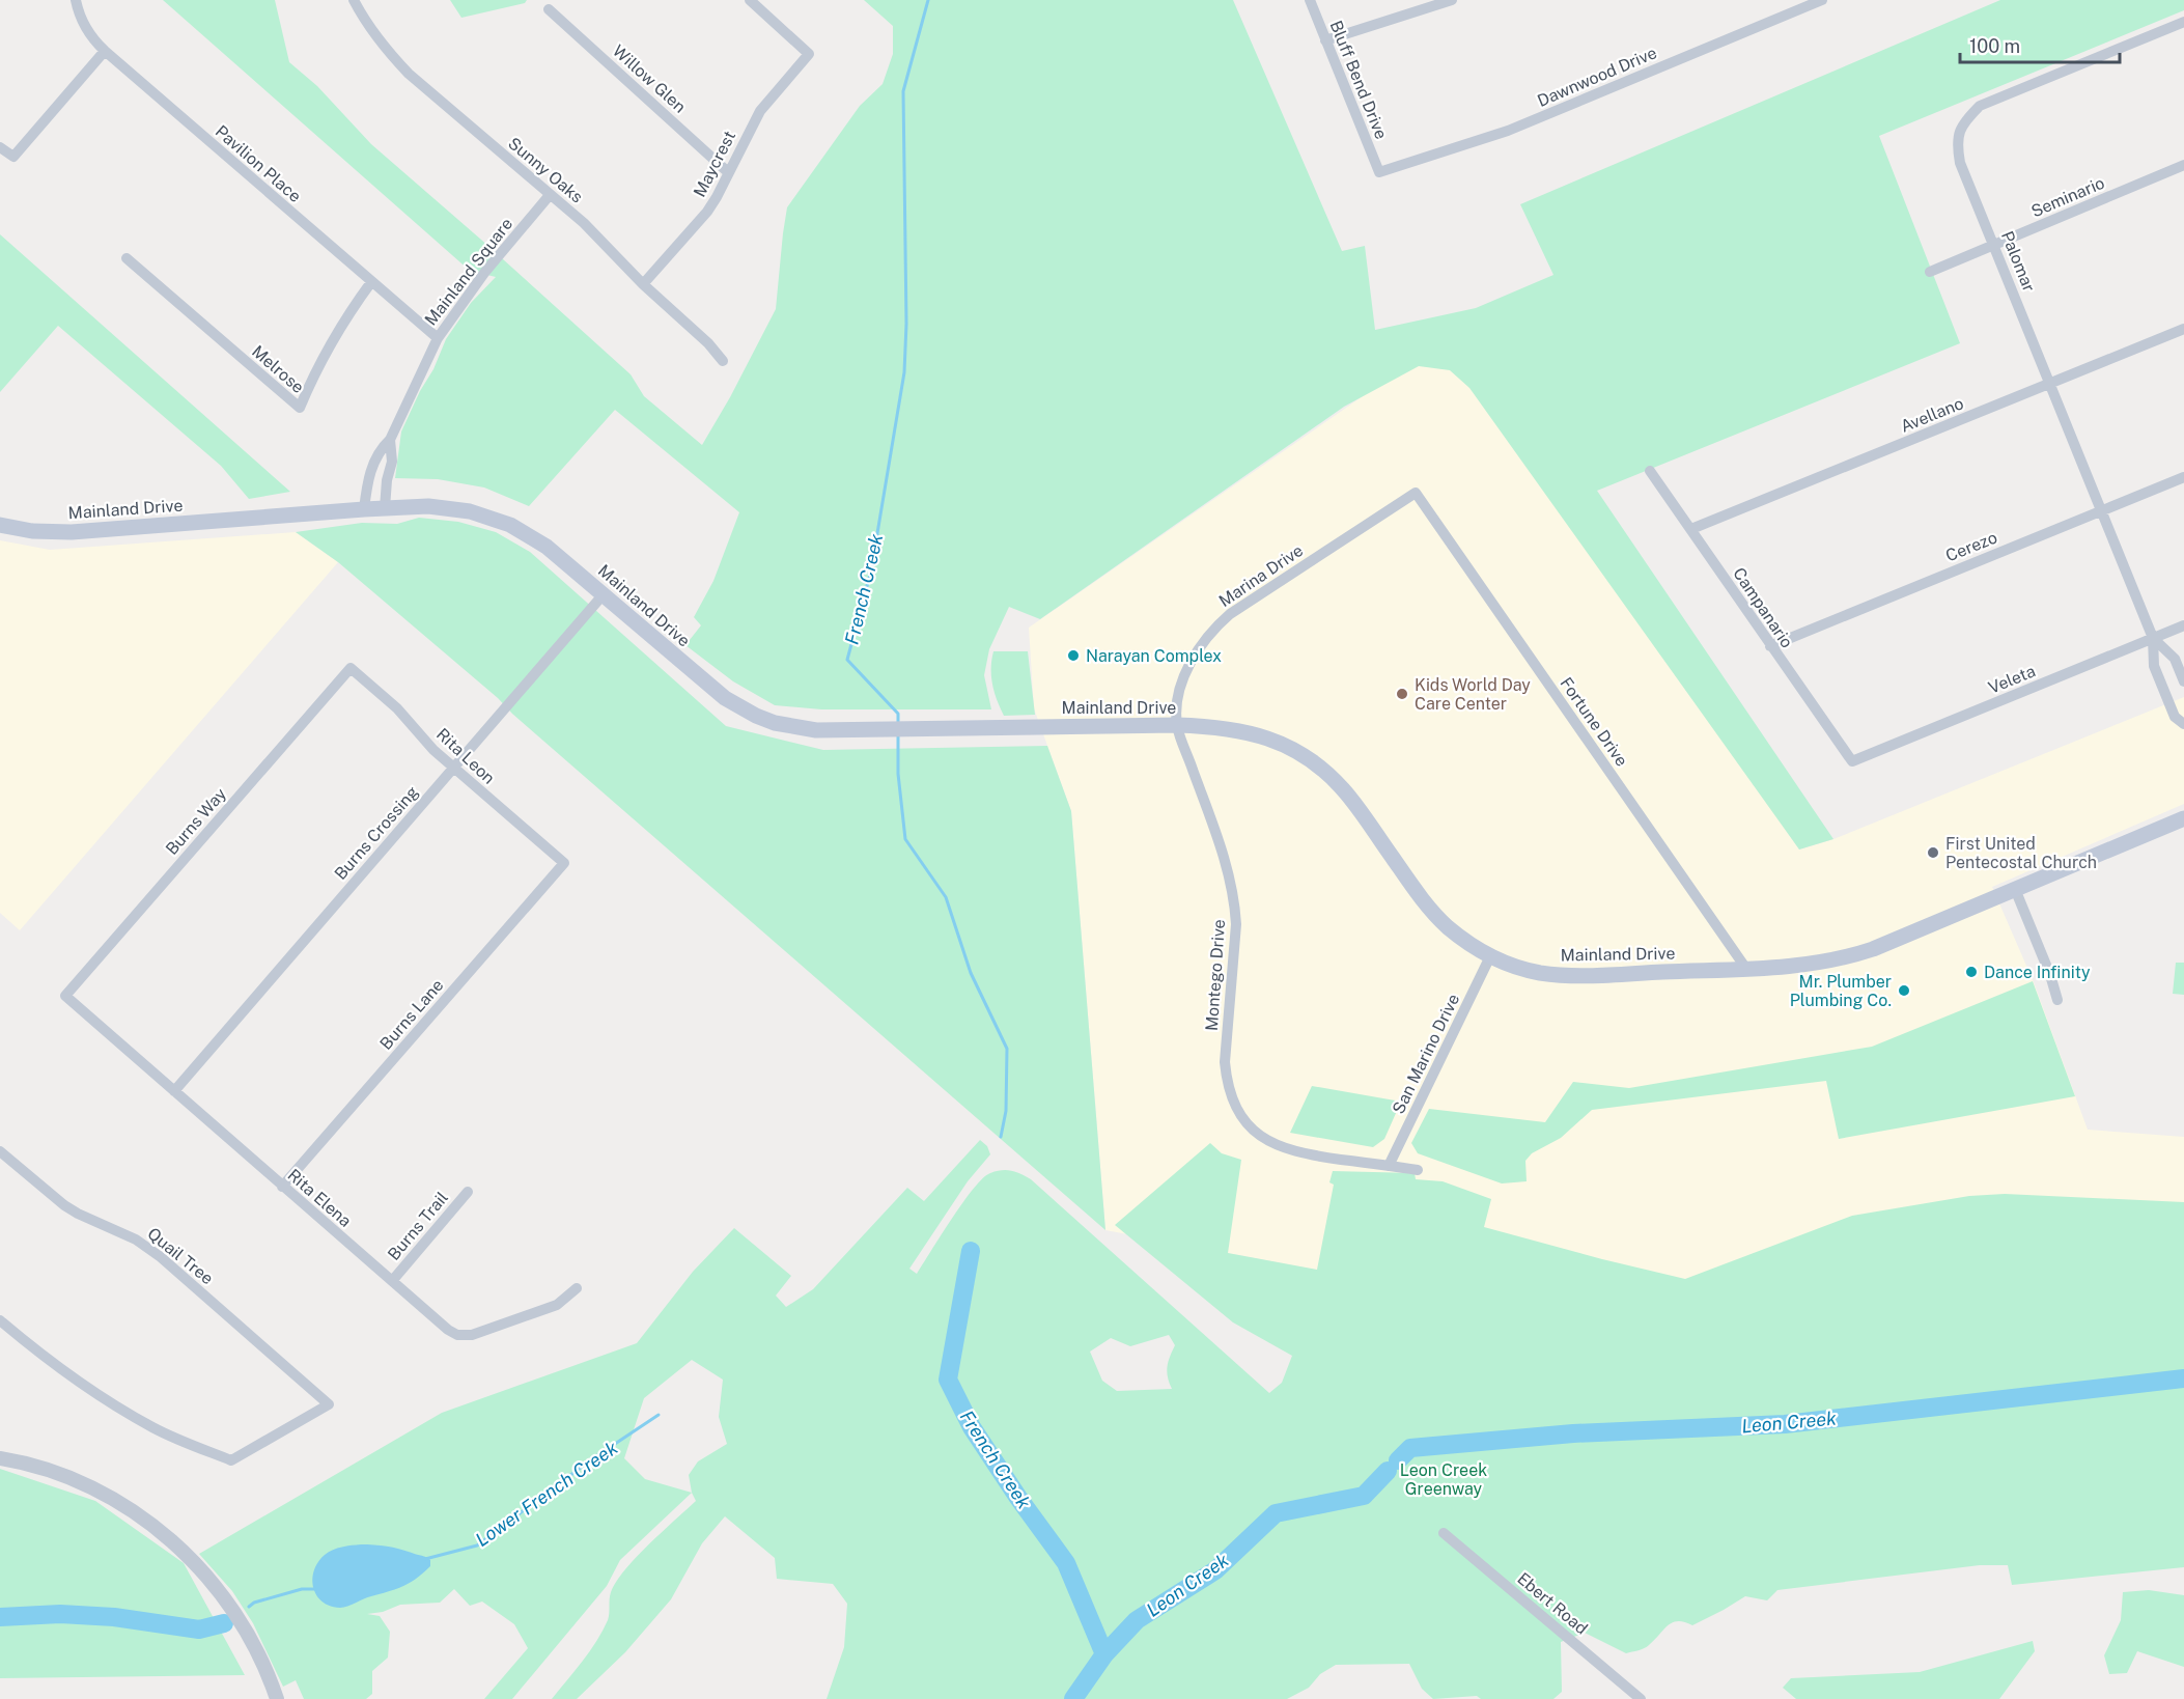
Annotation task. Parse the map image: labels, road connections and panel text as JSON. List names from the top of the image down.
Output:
{
  "streets": {
    "main road": ["Mainland Drive"],
    "street": [
      "Dawnwood Drive",
      "Willow Glen",
      "Bluff Bend Drive",
      "Pavilion Place",
      "Maycrest",
      "Sunny Oaks",
      "Seminario",
      "Palomar",
      "Mainland Square",
      "Melrose",
      "Avellano",
      "Cerezo",
      "Marina Drive",
      "Campanario",
      "Veleta",
      "Fortune Drive",
      "Rita Leon",
      "Burns Way",
      "Burns Crossing",
      "Montego Drive",
      "Burns Lane",
      "San Marino Drive",
      "Rita Elena",
      "Burns Trail",
      "Quail Tree",
      "Ebert Road"
    ]
  },
  "crossings": [
    ["Dawnwood Drive", "Bluff Bend Drive"],
    ["Willow Glen", "Maycrest"],
    ["Pavilion Place", "Mainland Square"],
    ["Pavilion Place", "Melrose"],
    ["Maycrest", "Sunny Oaks"],
    ["Sunny Oaks", "Mainland Square"],
    ["Seminario", "Palomar"],
    ["Palomar", "Avellano"],
    ["Palomar", "Cerezo"],
    ["Palomar", "Veleta"],
    ["Mainland Square", "Mainland Drive"],
    ["Avellano", "Campanario"],
    ["Mainland Drive", "Marina Drive"],
    ["Mainland Drive", "Fortune Drive"],
    ["Mainland Drive", "Burns Crossing"],
    ["Mainland Drive", "Montego Drive"],
    ["Mainland Drive", "San Marino Drive"],
    ["Cerezo", "Campanario"],
    ["Marina Drive", "Fortune Drive"],
    ["Marina Drive", "Montego Drive"],
    ["Campanario", "Veleta"],
    ["Rita Leon", "Burns Way"],
    ["Rita Leon", "Burns Crossing"],
    ["Rita Leon", "Burns Lane"],
    ["Burns Way", "Rita Elena"],
    ["Burns Crossing", "Rita Elena"],
    ["Montego Drive", "San Marino Drive"],
    ["Burns Lane", "Rita Elena"],
    ["Rita Elena", "Burns Trail"]
  ],
  "water": ["French Creek", "Leon Creek", "Lower French Creek"],
  "parks": ["Leon Creek Greenway"],
  "places": [
    "Narayan Complex",
    "Kids World Day Care Center",
    "First United Pentecostal Church",
    "Dance Infinity",
    "Mr. Plumber Plumbing Co."
  ],
  "scale_bar": "100 m"
}
